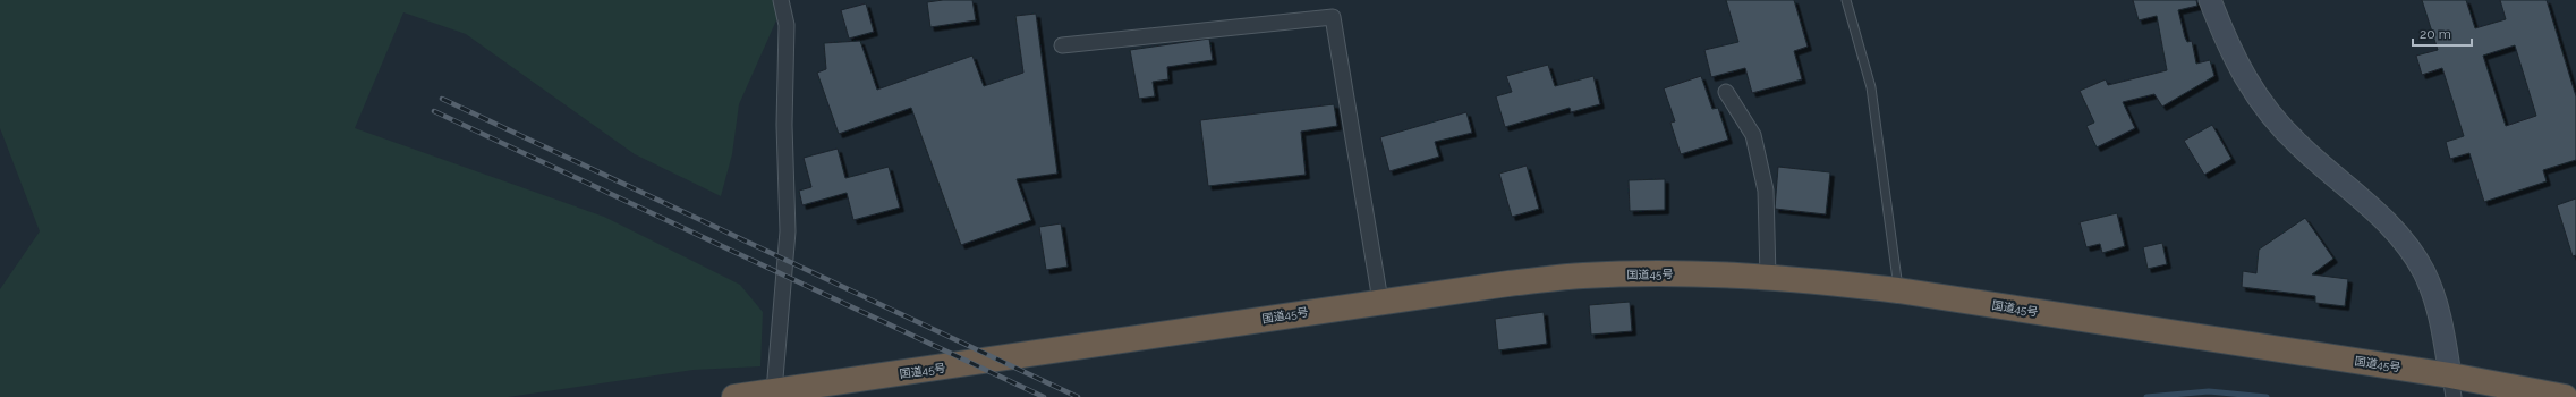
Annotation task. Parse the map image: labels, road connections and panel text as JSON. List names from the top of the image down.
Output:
{
  "streets": {
    "highway": ["国道45号"]
  },
  "scale_bar": "20 m"
}
